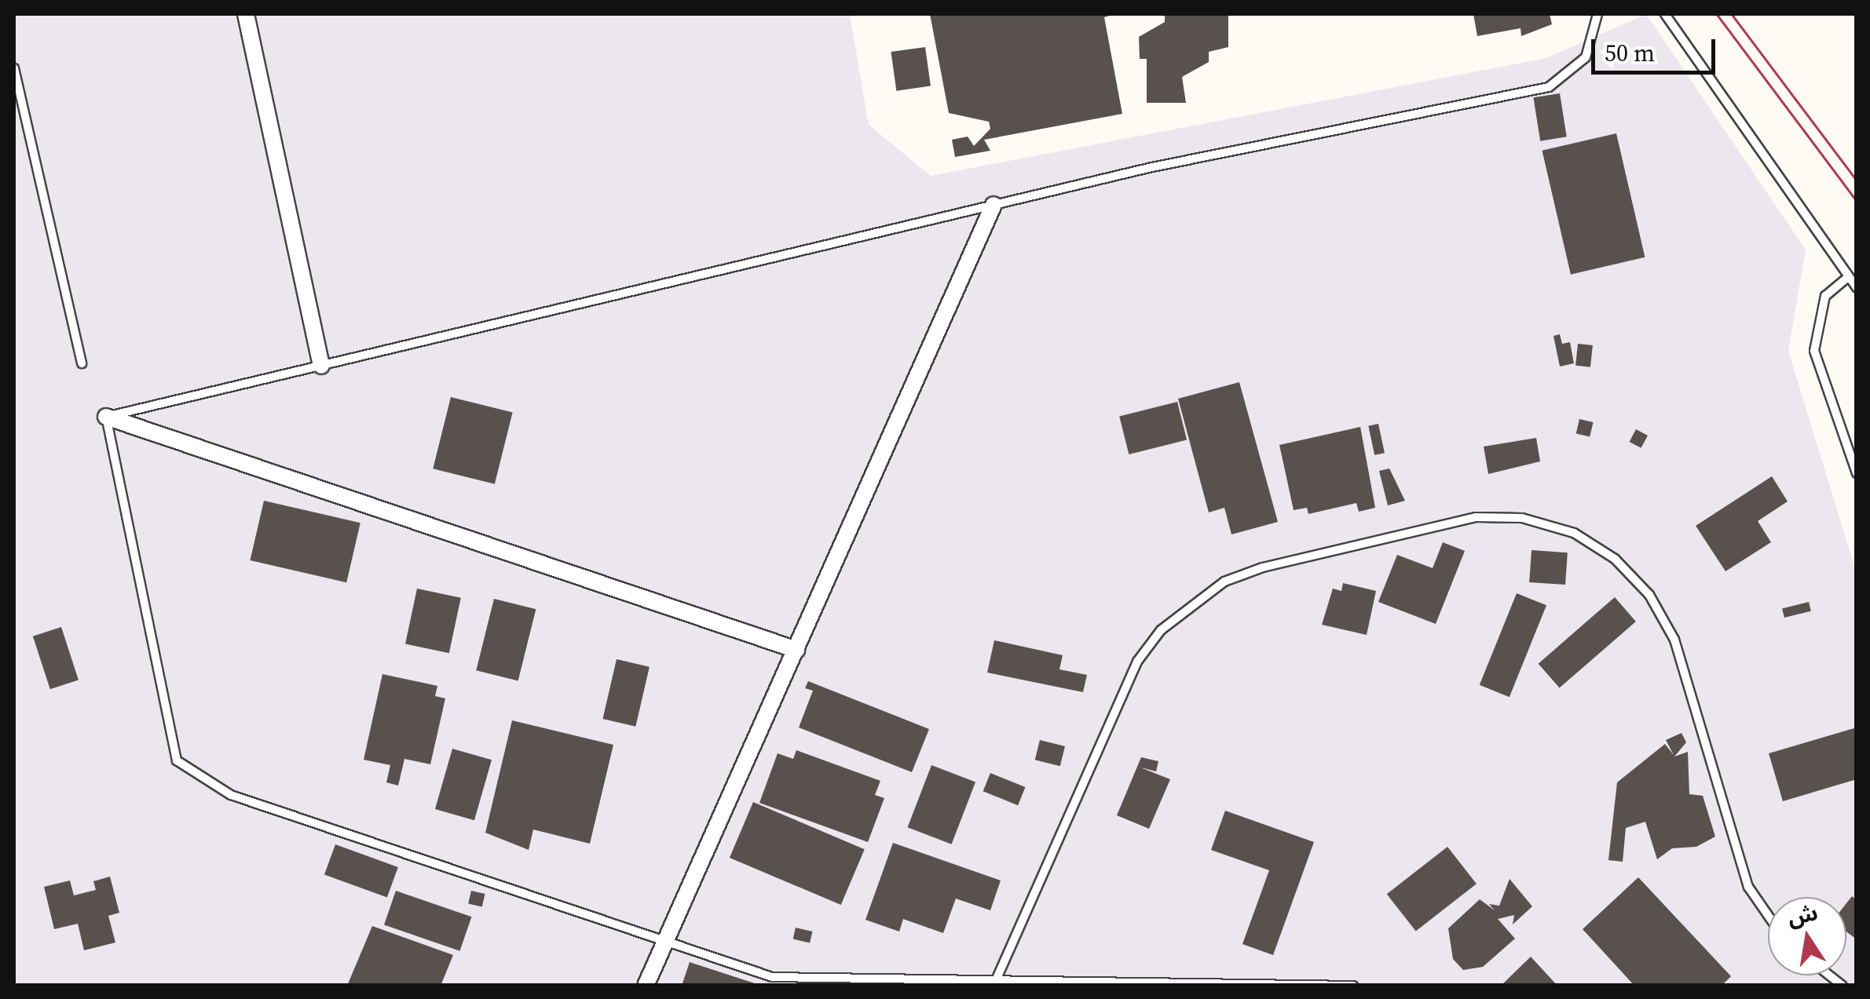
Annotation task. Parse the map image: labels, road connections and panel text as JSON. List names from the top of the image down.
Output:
{
  "scale_bar": "50 m",
  "north": "top"
}
